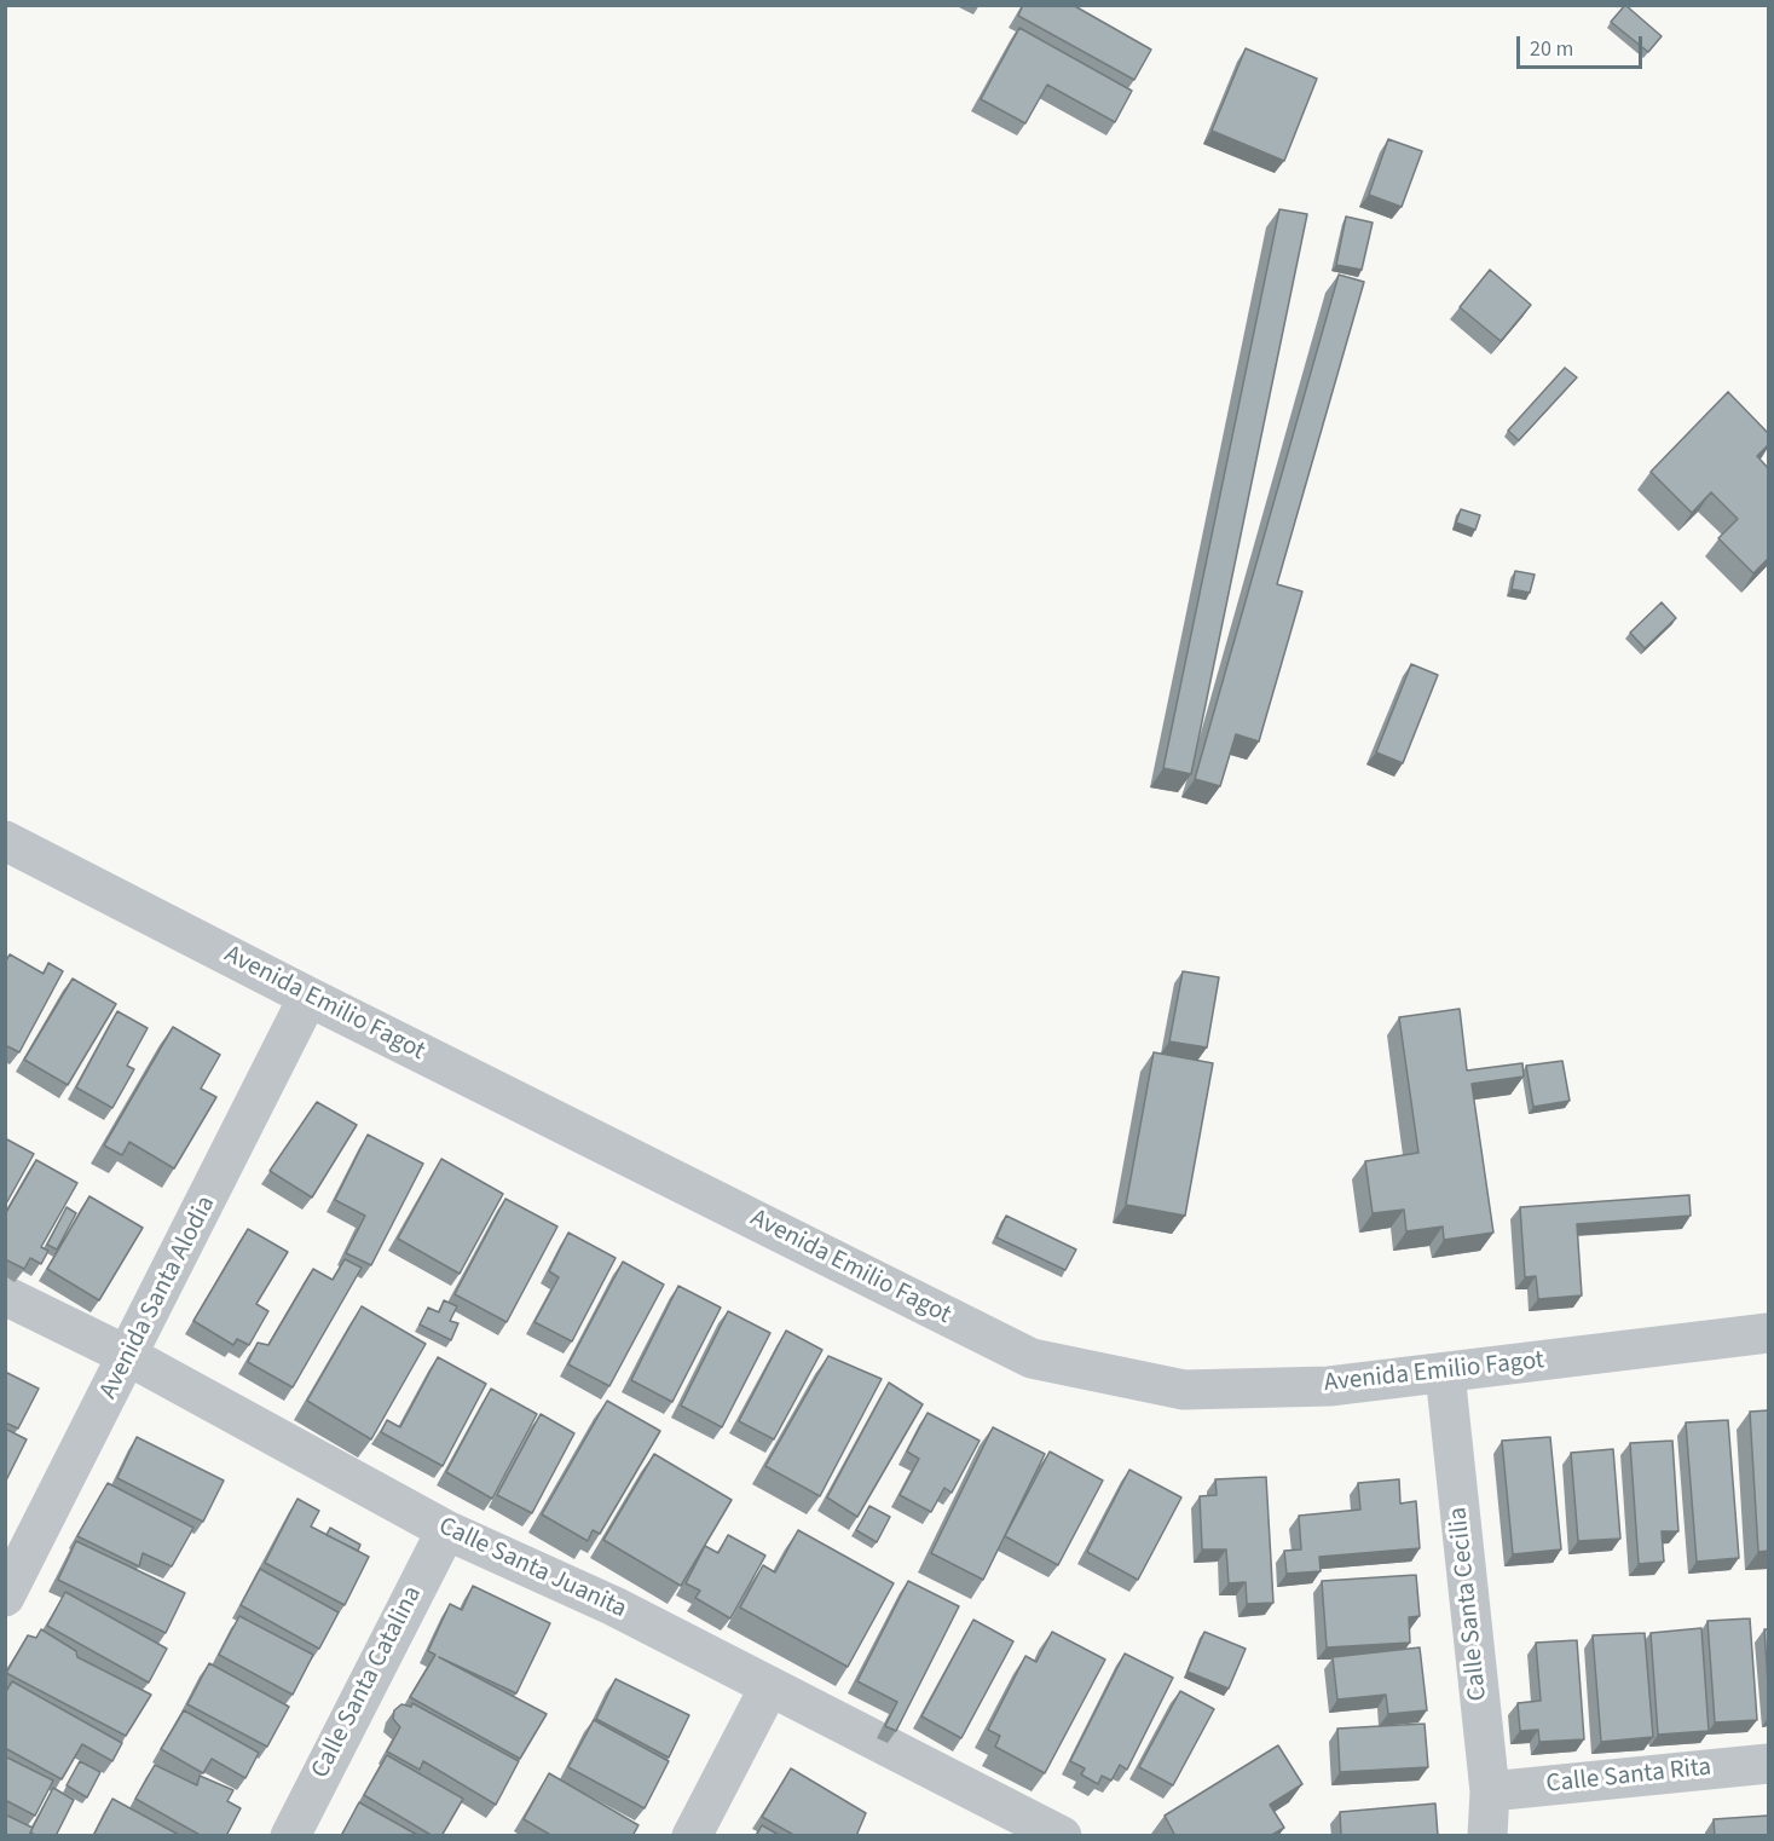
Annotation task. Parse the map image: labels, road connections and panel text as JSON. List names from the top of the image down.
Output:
{
  "streets": {
    "street": [
      "Avenida Emilio Fagot",
      "Avenida Santa Alodia",
      "Calle Santa Juanita",
      "Calle Santa Cecilia",
      "Calle Santa Catalina",
      "Calle Santa Rita"
    ]
  },
  "crossings": [
    ["Avenida Emilio Fagot", "Avenida Santa Alodia"],
    ["Avenida Emilio Fagot", "Calle Santa Cecilia"],
    ["Avenida Santa Alodia", "Calle Santa Juanita"],
    ["Calle Santa Juanita", "Calle Santa Catalina"],
    ["Calle Santa Cecilia", "Calle Santa Rita"]
  ],
  "scale_bar": "20 m"
}
